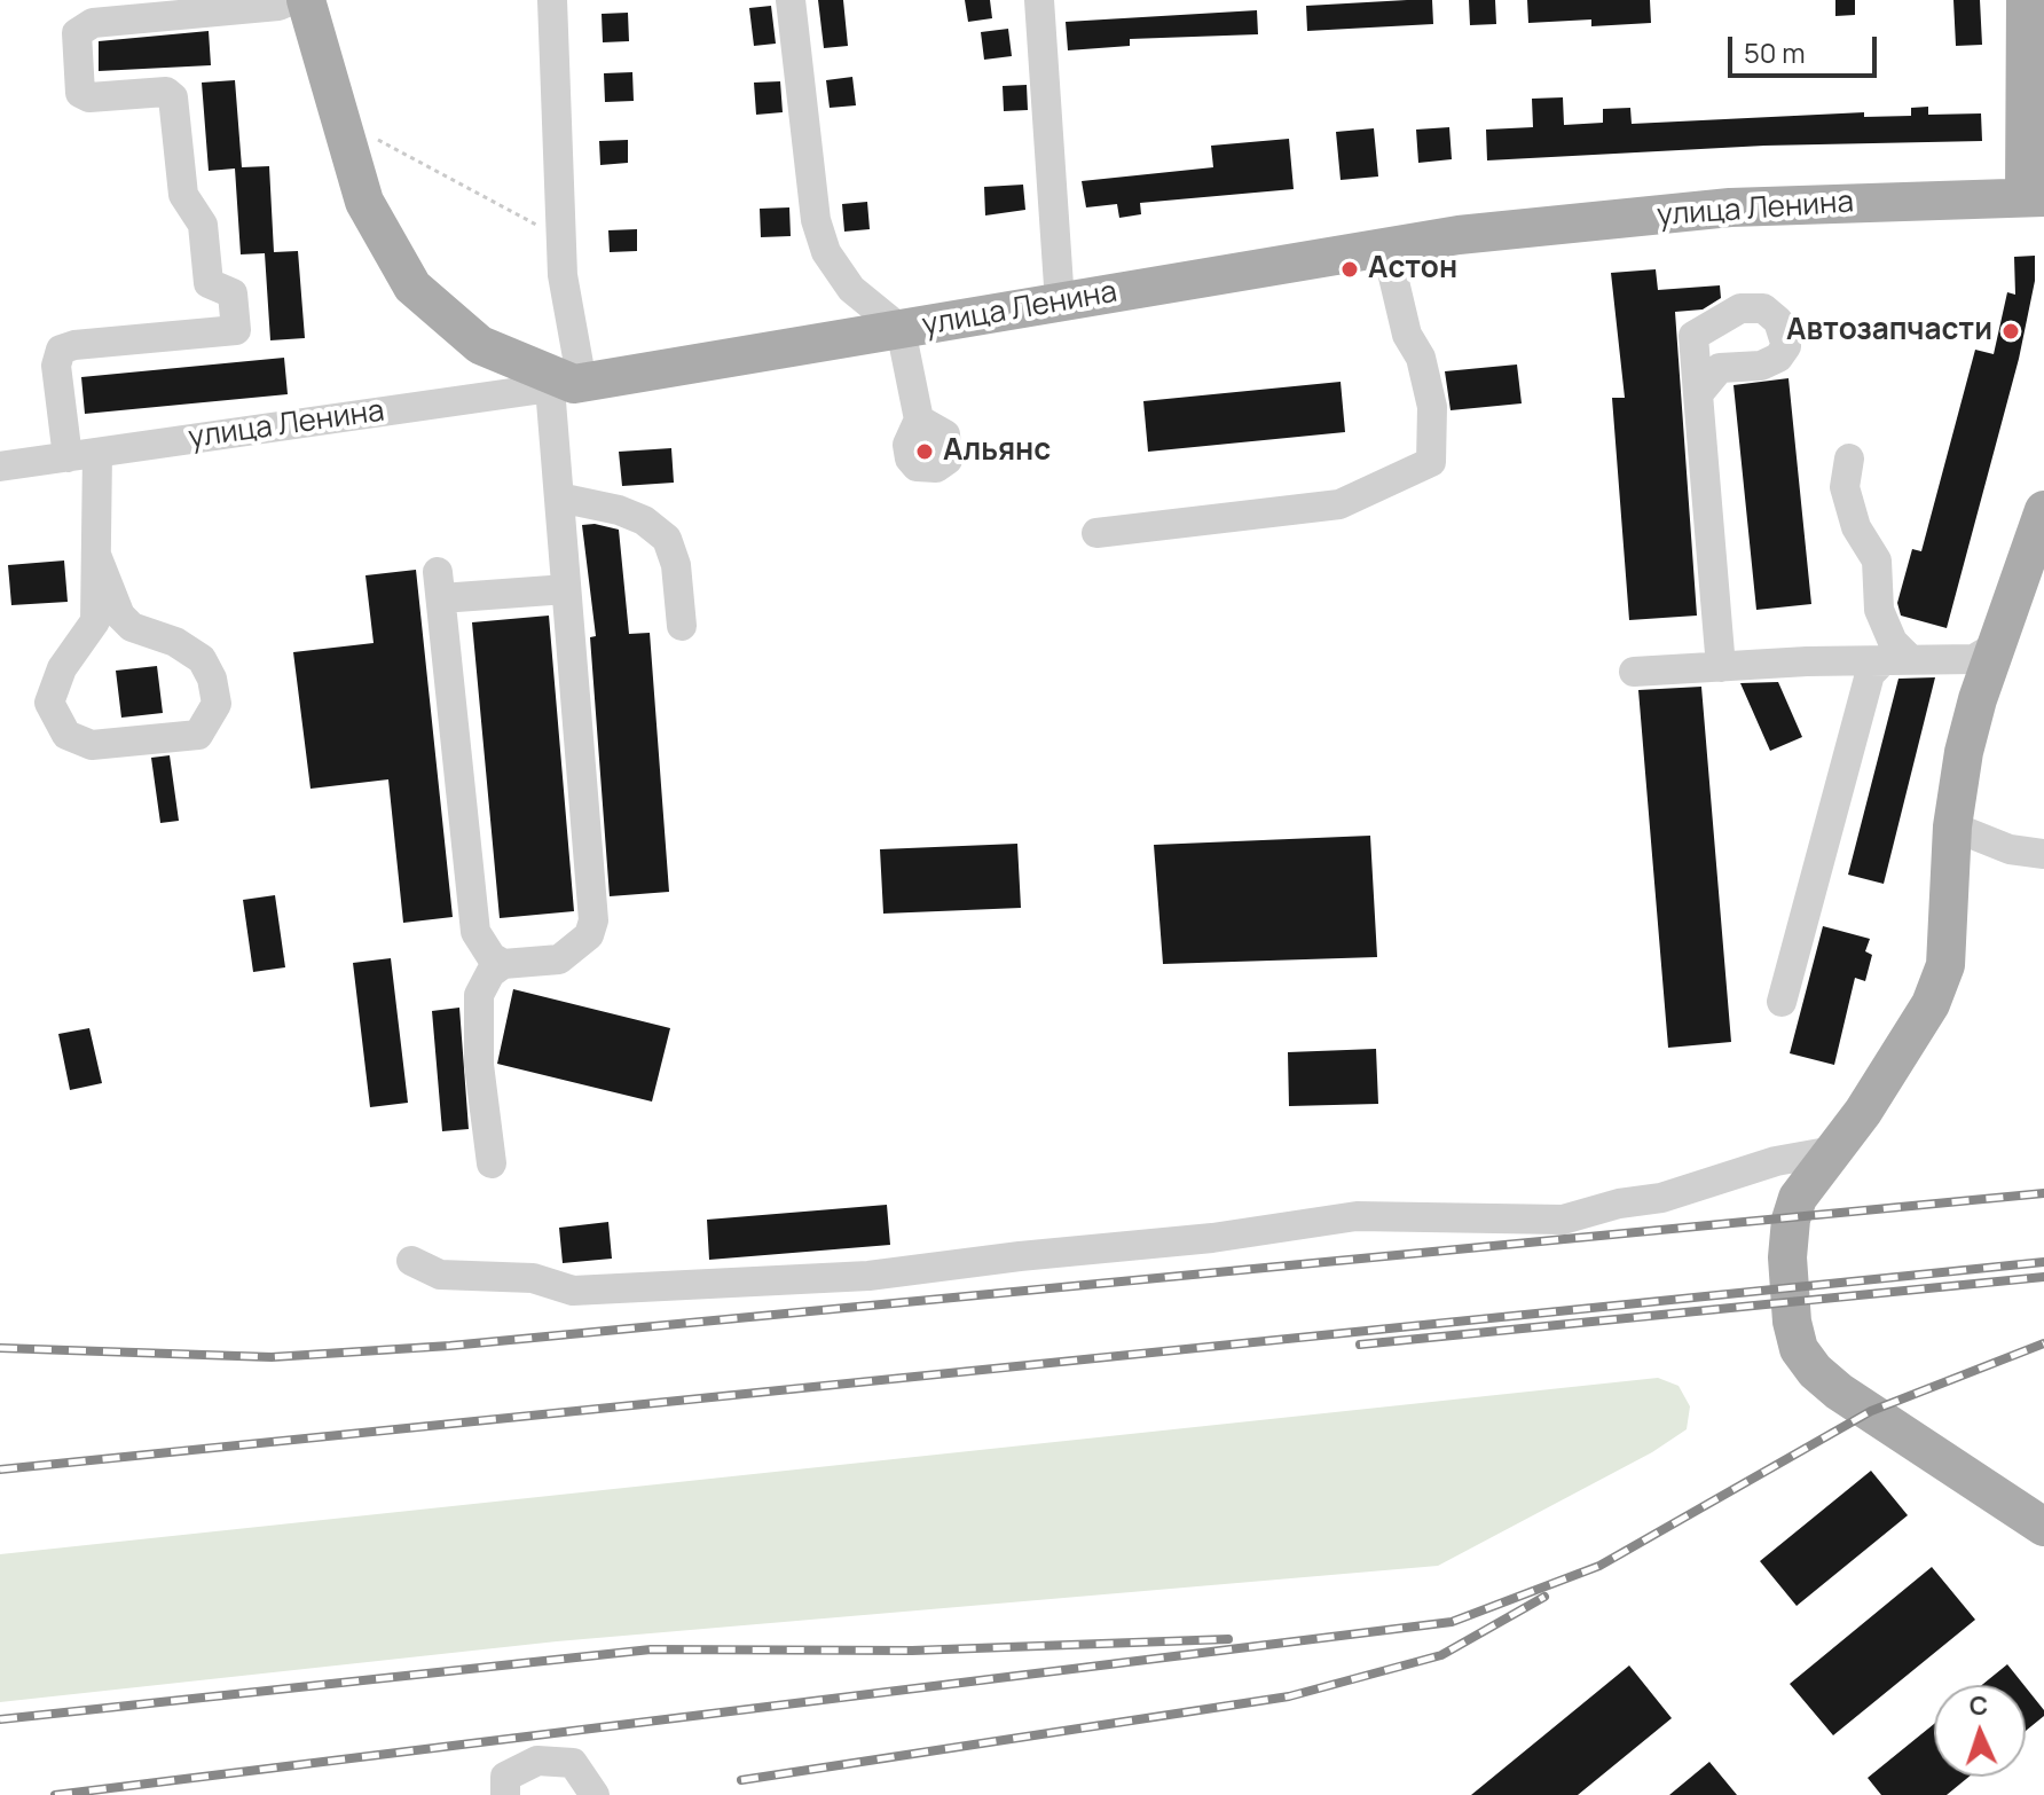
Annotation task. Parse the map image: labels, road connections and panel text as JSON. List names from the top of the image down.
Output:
{
  "streets": {
    "main road": ["улица Ленина"]
  },
  "places": ["Астон", "Автозапчасти", "Альянс"],
  "scale_bar": "50 m",
  "north": "top"
}
